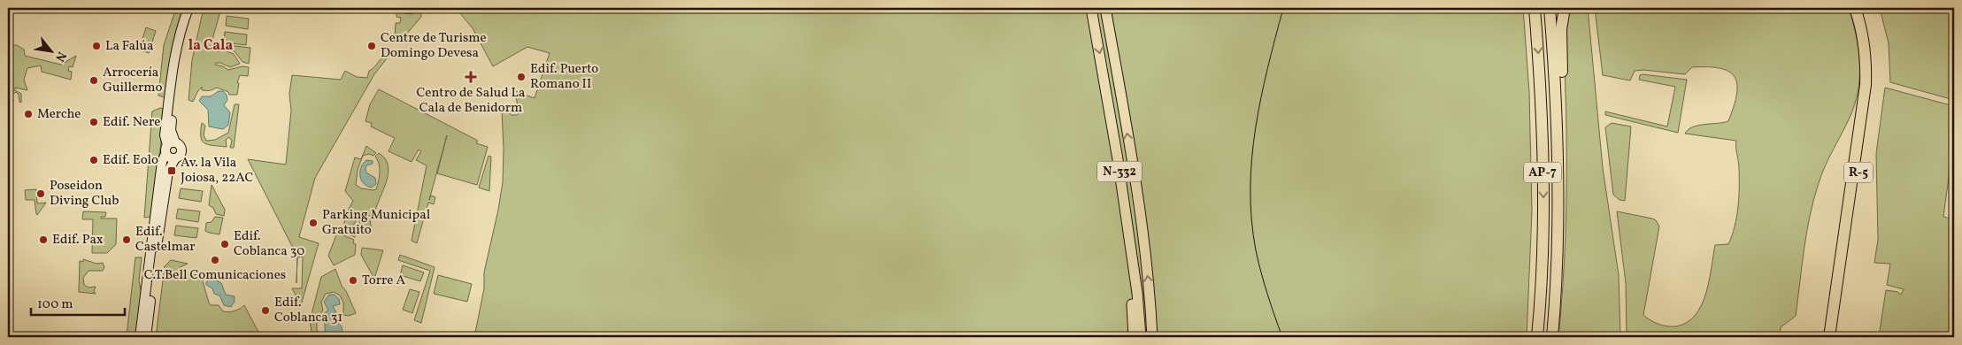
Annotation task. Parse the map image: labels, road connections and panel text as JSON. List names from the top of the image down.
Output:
{
  "streets": {
    "highway": ["N-332", "AP-7", "R-5"]
  },
  "districts": ["la Cala"],
  "places": {
    "other": [
      "La Falúa",
      "Centre de Turisme Domingo Devesa",
      "Edif. Puerto Romano II",
      "Arrocería Guillermo",
      "Merche",
      "Edif. Nere",
      "Edif. Eolo",
      "Poseidon Diving Club",
      "Parking Municipal Gratuito",
      "Edif. Pax",
      "Edif. Castelmar",
      "Edif. Coblanca 30",
      "C.T.Bell Comunicaciones",
      "Torre A",
      "Edif. Coblanca 31"
    ],
    "health": ["Centro de Salud La Cala de Benidorm"],
    "transit": ["Av. la Vila Joiosa, 22AC"]
  },
  "scale_bar": "100 m",
  "north": "bottom right"
}
